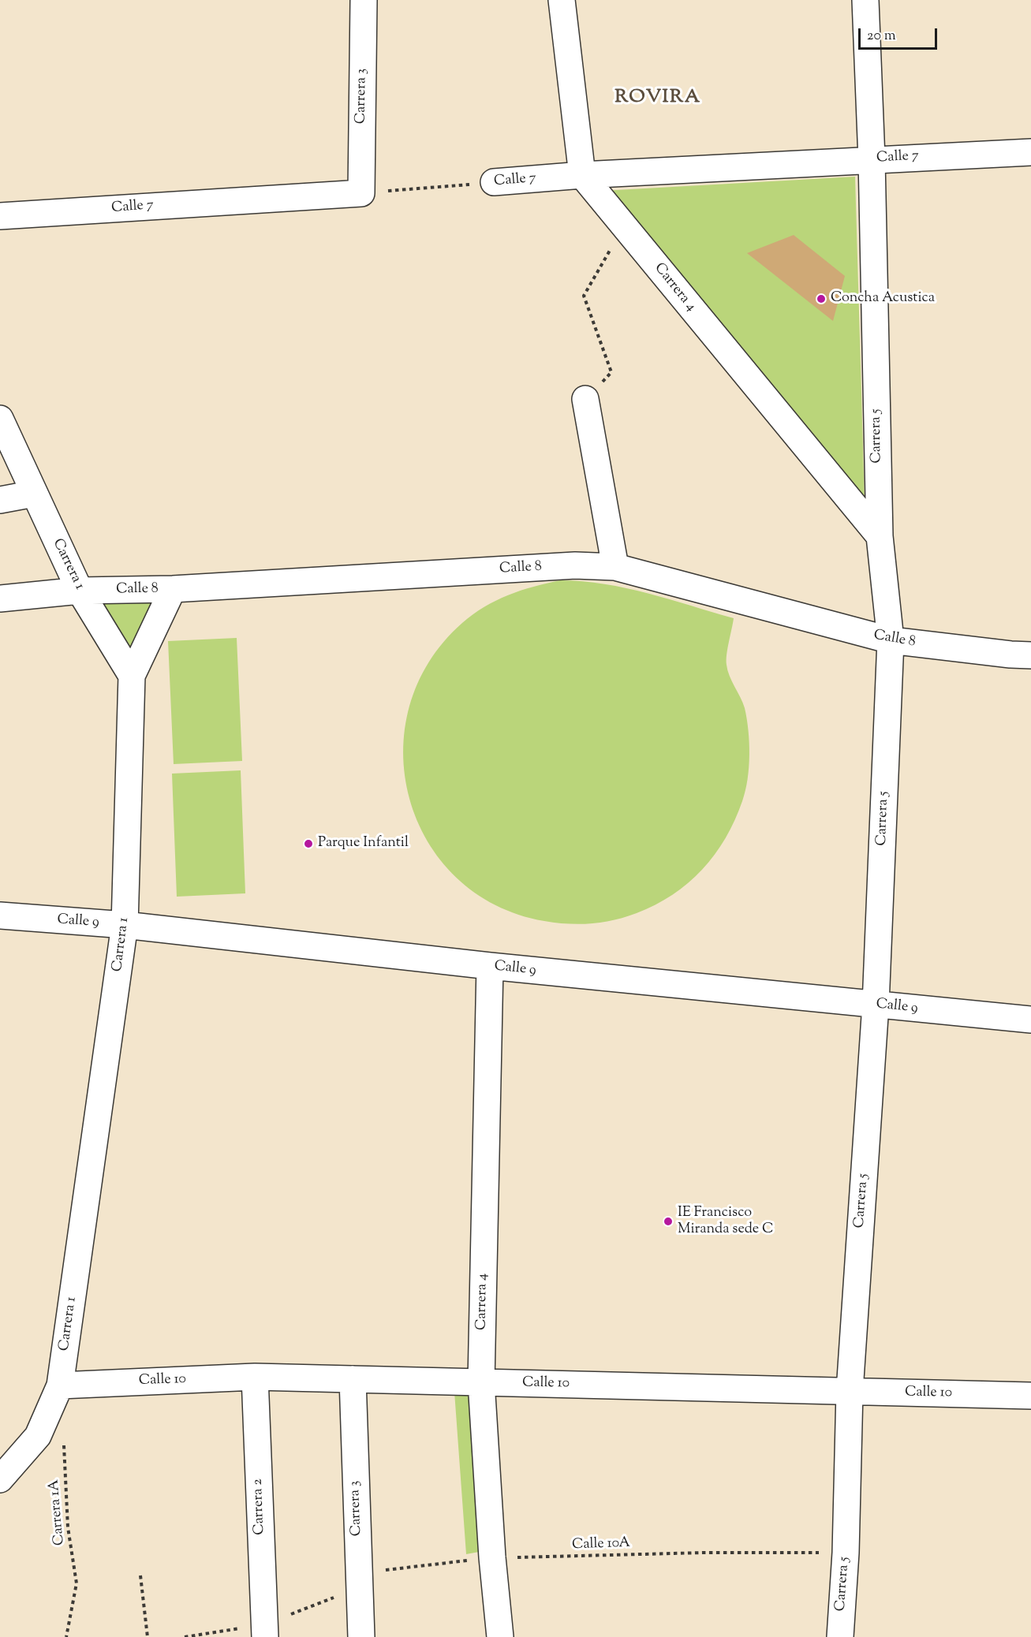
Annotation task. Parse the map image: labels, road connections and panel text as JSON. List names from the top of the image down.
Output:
{
  "streets": {
    "street": [
      "Carrera 3",
      "Calle 7",
      "Carrera 4",
      "Carrera 5",
      "Carrera 1",
      "Calle 8",
      "Calle 9",
      "Calle 10",
      "Carrera 2"
    ],
    "path": ["Carrera 1A", "Calle 10A"]
  },
  "crossings": [
    ["Carrera 3", "Calle 7"],
    ["Carrera 3", "Calle 10"],
    ["Carrera 3", "Calle 10A"],
    ["Calle 7", "Carrera 4"],
    ["Calle 7", "Carrera 5"],
    ["Carrera 4", "Carrera 5"],
    ["Carrera 4", "Calle 9"],
    ["Carrera 4", "Calle 10"],
    ["Carrera 4", "Calle 10A"],
    ["Carrera 5", "Calle 8"],
    ["Carrera 5", "Calle 9"],
    ["Carrera 5", "Calle 10"],
    ["Carrera 5", "Calle 10A"],
    ["Carrera 1", "Calle 8"],
    ["Carrera 1", "Calle 9"],
    ["Carrera 1", "Calle 10"],
    ["Calle 10", "Carrera 2"]
  ],
  "districts": ["ROVIRA"],
  "places": ["Concha Acustica", "Parque Infantil", "IE Francisco Miranda sede C"],
  "scale_bar": "20 m"
}
